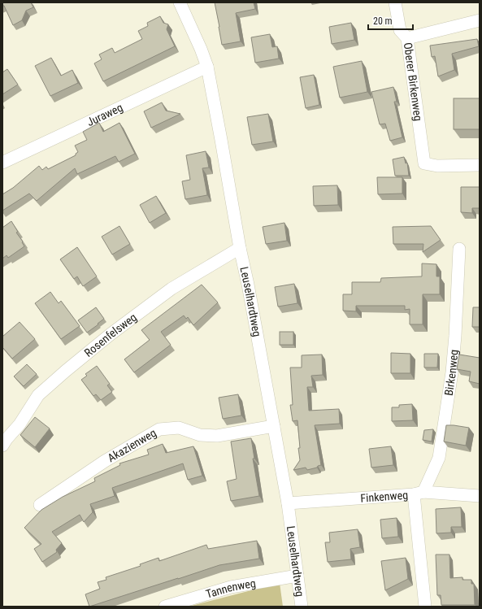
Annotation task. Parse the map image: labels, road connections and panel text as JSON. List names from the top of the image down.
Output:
{
  "streets": {
    "street": [
      "Oberer Birkenweg",
      "Juraweg",
      "Leuselhardtweg",
      "Rosenfelsweg",
      "Birkenweg",
      "Akazienweg",
      "Finkenweg",
      "Tannenweg"
    ]
  },
  "crossings": [
    ["Juraweg", "Leuselhardtweg"],
    ["Leuselhardtweg", "Rosenfelsweg"],
    ["Leuselhardtweg", "Akazienweg"],
    ["Leuselhardtweg", "Finkenweg"],
    ["Leuselhardtweg", "Tannenweg"],
    ["Birkenweg", "Finkenweg"]
  ],
  "scale_bar": "20 m"
}
